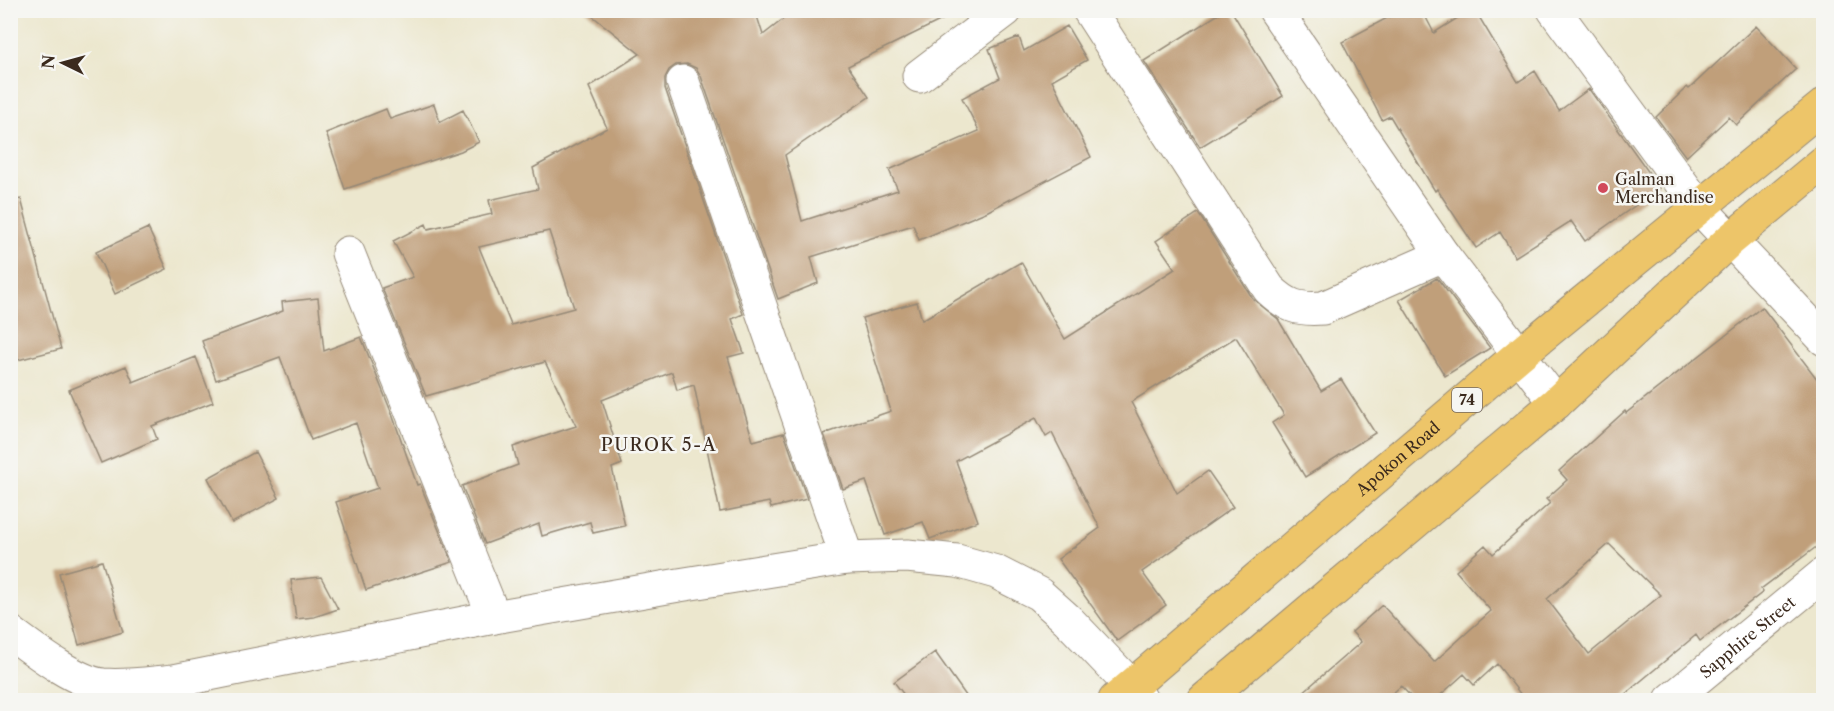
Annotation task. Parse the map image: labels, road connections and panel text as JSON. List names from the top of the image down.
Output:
{
  "streets": {
    "highway": ["74", "Apokon Road"],
    "street": ["Sapphire Street"]
  },
  "districts": ["PUROK 5-A"],
  "places": ["Galman Merchandise"],
  "north": "left"
}
